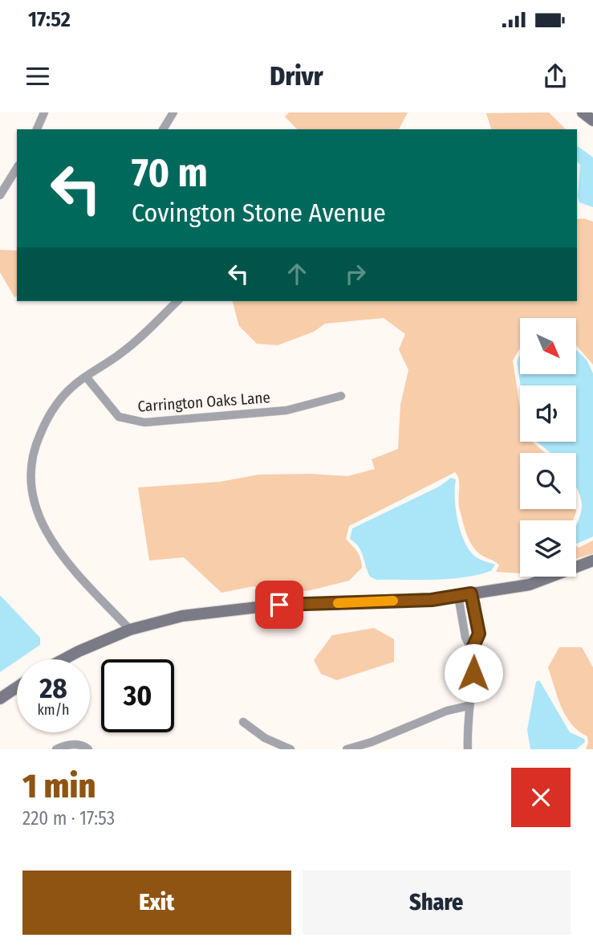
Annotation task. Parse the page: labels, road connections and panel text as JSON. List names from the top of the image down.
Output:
{
  "streets": {
    "street": ["Carrington Oaks Lane"]
  },
  "north": "bottom right",
  "page": {
    "status": "17:52",
    "header": "Drivr",
    "turn": ["70 m", "Covington Stone Avenue"],
    "speed": "28 km/h",
    "limit": "30",
    "heading": ["1 min", "220 m · 17:53"],
    "buttons": ["Exit", "Share"]
  }
}
